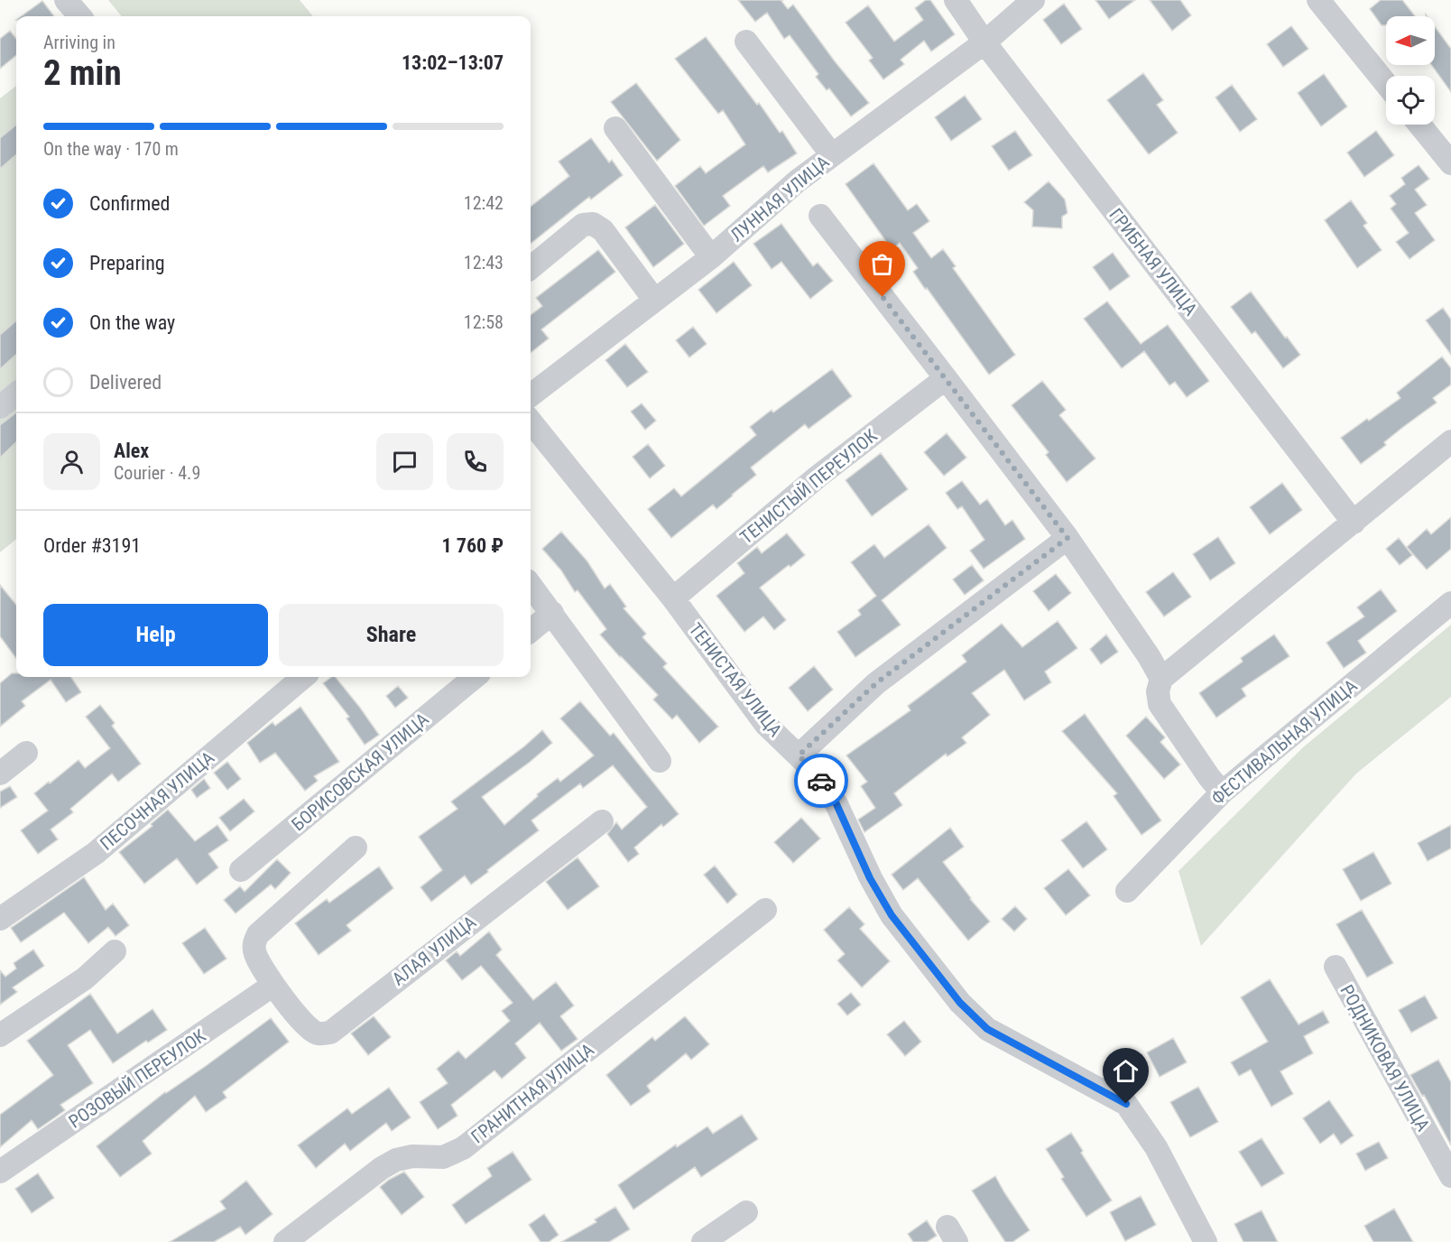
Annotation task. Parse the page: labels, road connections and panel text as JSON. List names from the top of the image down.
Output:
{
  "streets": {
    "street": [
      "ЛУННАЯ УЛИЦА",
      "ГРИБНАЯ УЛИЦА",
      "ТЕНИСТЫЙ ПЕРЕУЛОК",
      "ТЕНИСТАЯ УЛИЦА",
      "ФЕСТИВАЛЬНАЯ УЛИЦА",
      "БОРИСОВСКАЯ УЛИЦА",
      "ПЕСОЧНАЯ УЛИЦА",
      "АЛАЯ УЛИЦА",
      "РОДНИКОВАЯ УЛИЦА",
      "РОЗОВЫЙ ПЕРЕУЛОК",
      "ГРАНИТНАЯ УЛИЦА"
    ]
  },
  "crossings": [
    ["ЛУННАЯ УЛИЦА", "ГРИБНАЯ УЛИЦА"],
    ["ТЕНИСТЫЙ ПЕРЕУЛОК", "ТЕНИСТАЯ УЛИЦА"],
    ["АЛАЯ УЛИЦА", "РОЗОВЫЙ ПЕРЕУЛОК"]
  ],
  "north": "left",
  "page": {
    "heading": ["2 min", "Arriving in", "13:02–13:07"],
    "panel": [
      "Alex",
      "Courier · 4.9",
      "Order #3191",
      "1 760 ₽"
    ],
    "bar": "On the way · 170 m",
    "list": [
      ["Confirmed", "12:42"],
      ["Preparing", "12:43"],
      ["On the way", "12:58"],
      "Delivered"
    ],
    "buttons": ["Help", "Share"]
  }
}
